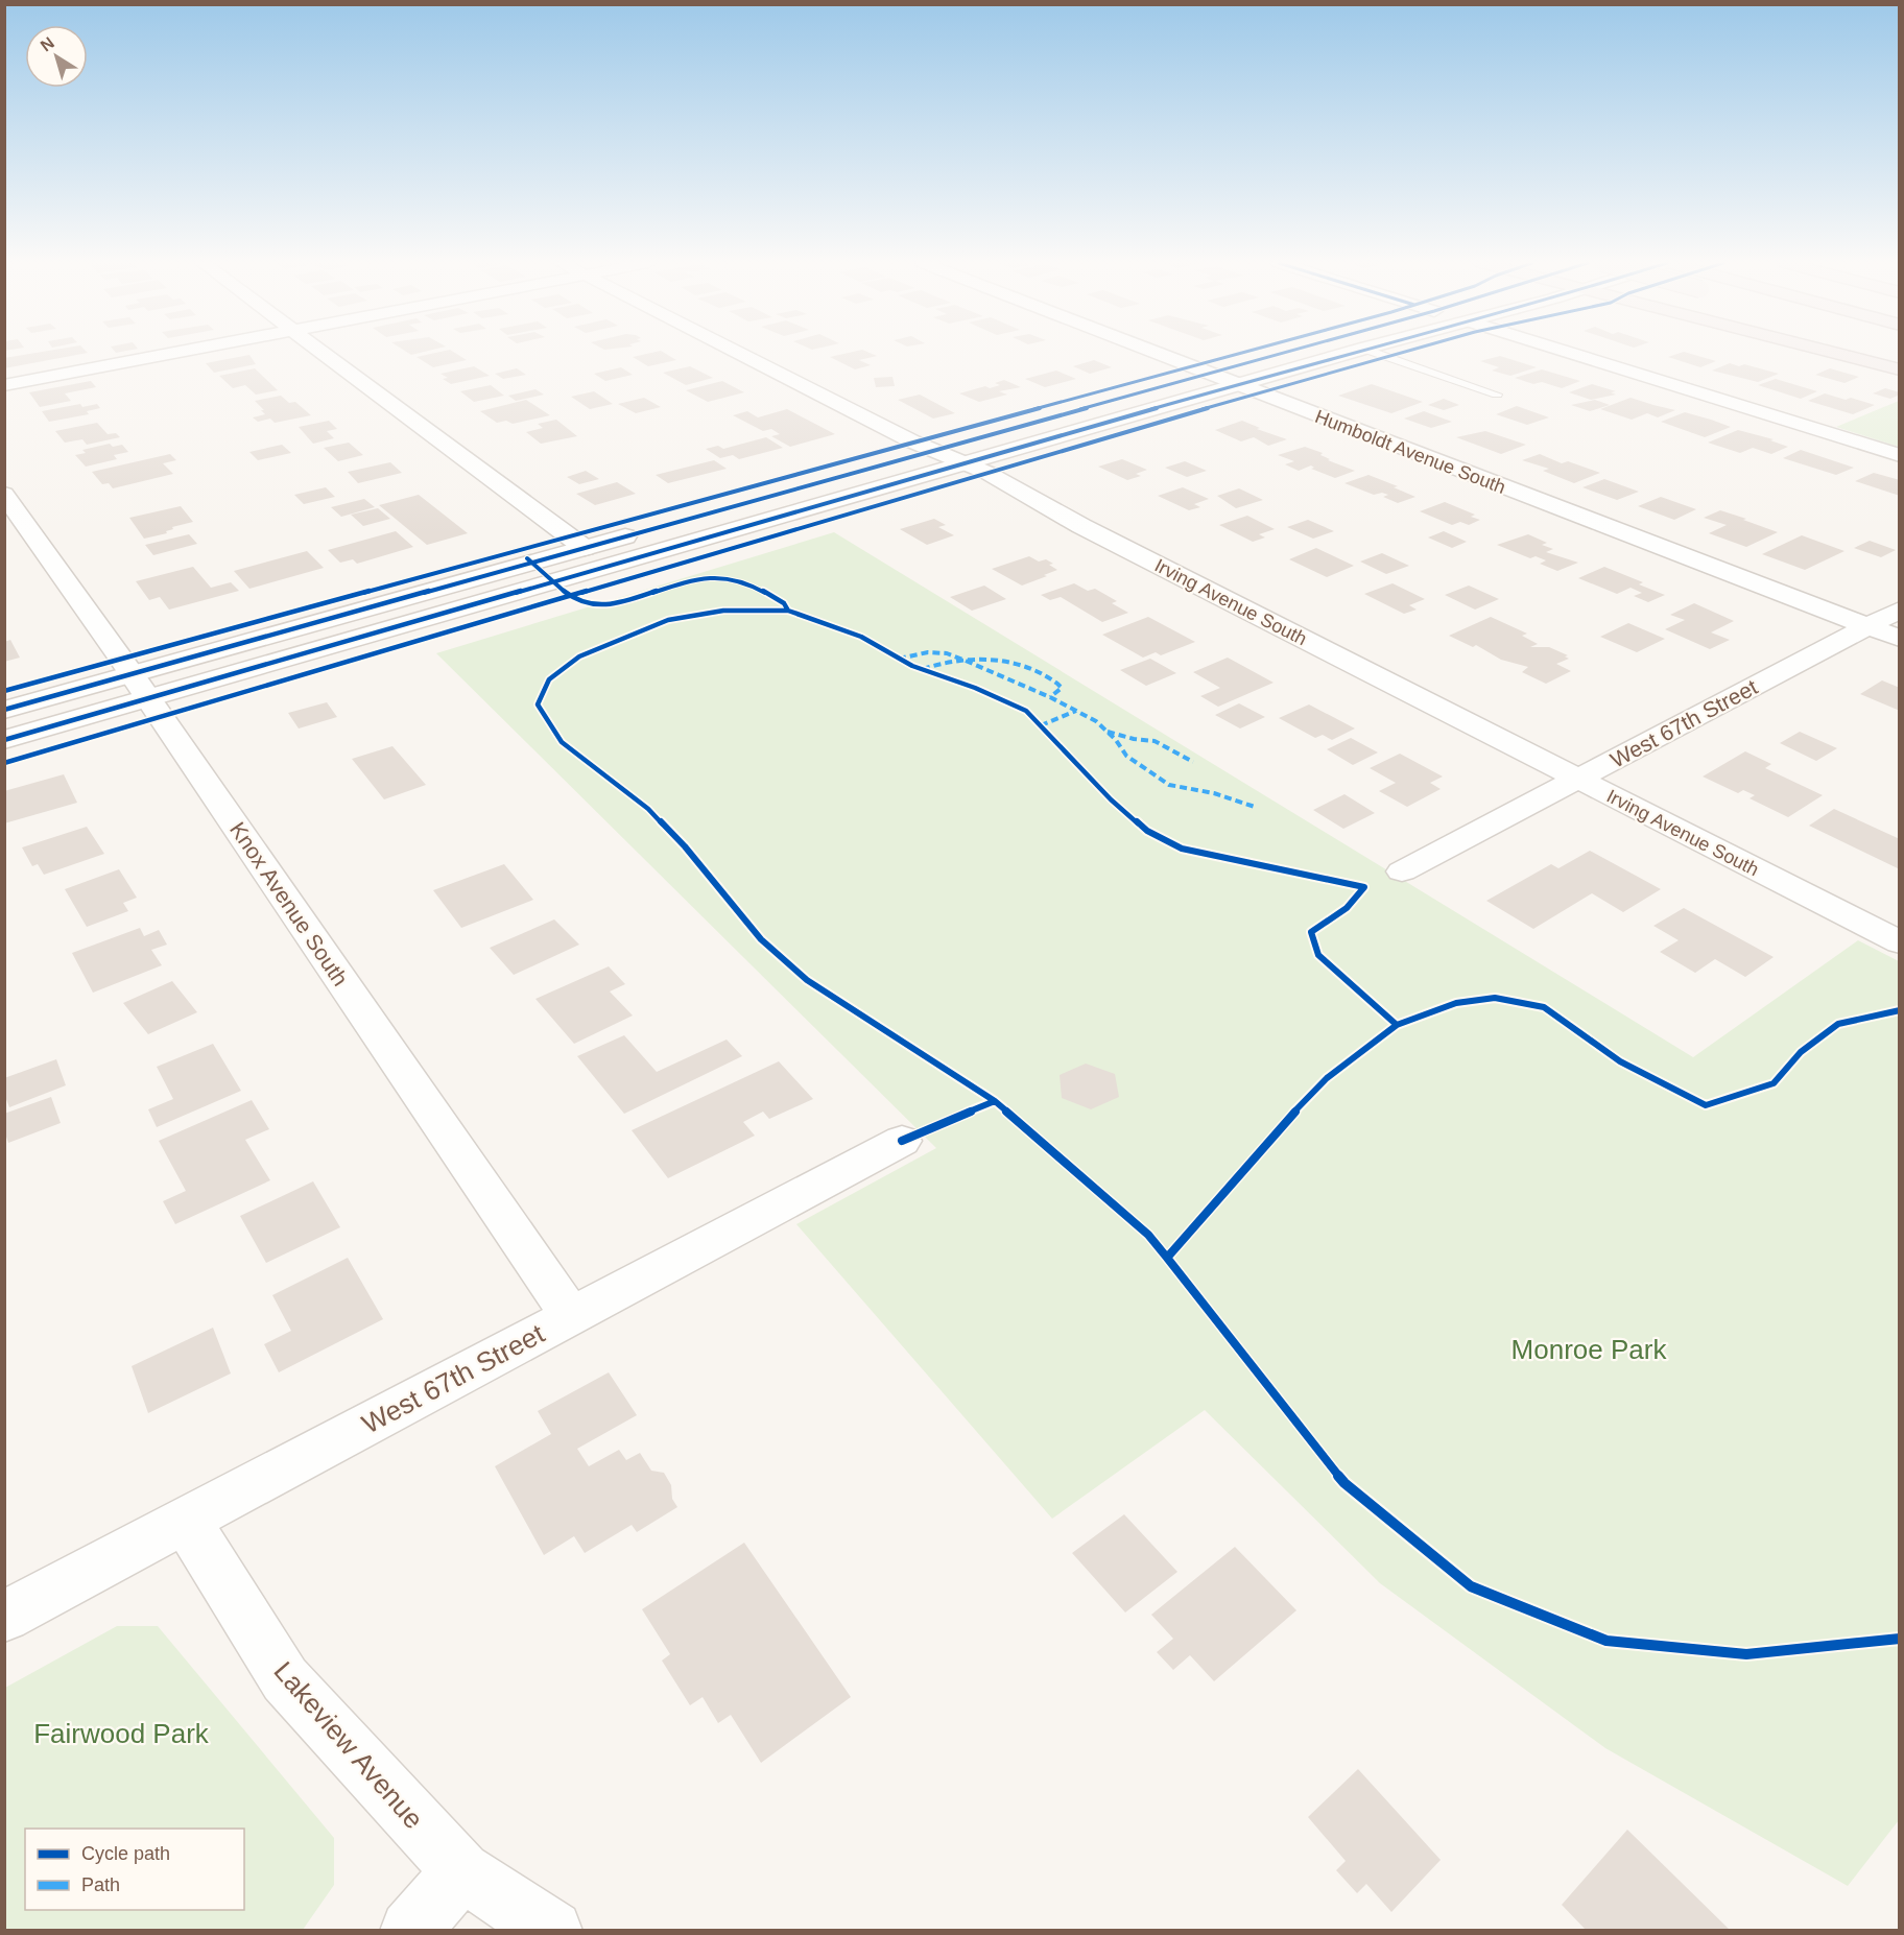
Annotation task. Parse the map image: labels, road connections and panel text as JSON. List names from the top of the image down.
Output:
{
  "streets": {
    "street": [
      "Humboldt Avenue South",
      "Irving Avenue South",
      "West 67th Street",
      "Knox Avenue South",
      "Lakeview Avenue"
    ]
  },
  "crossings": [
    ["Humboldt Avenue South", "West 67th Street"],
    ["Irving Avenue South", "West 67th Street"],
    ["West 67th Street", "Knox Avenue South"],
    ["West 67th Street", "Lakeview Avenue"]
  ],
  "parks": ["Monroe Park", "Fairwood Park"],
  "legend": ["Cycle path", "Path"],
  "north": "top left"
}
